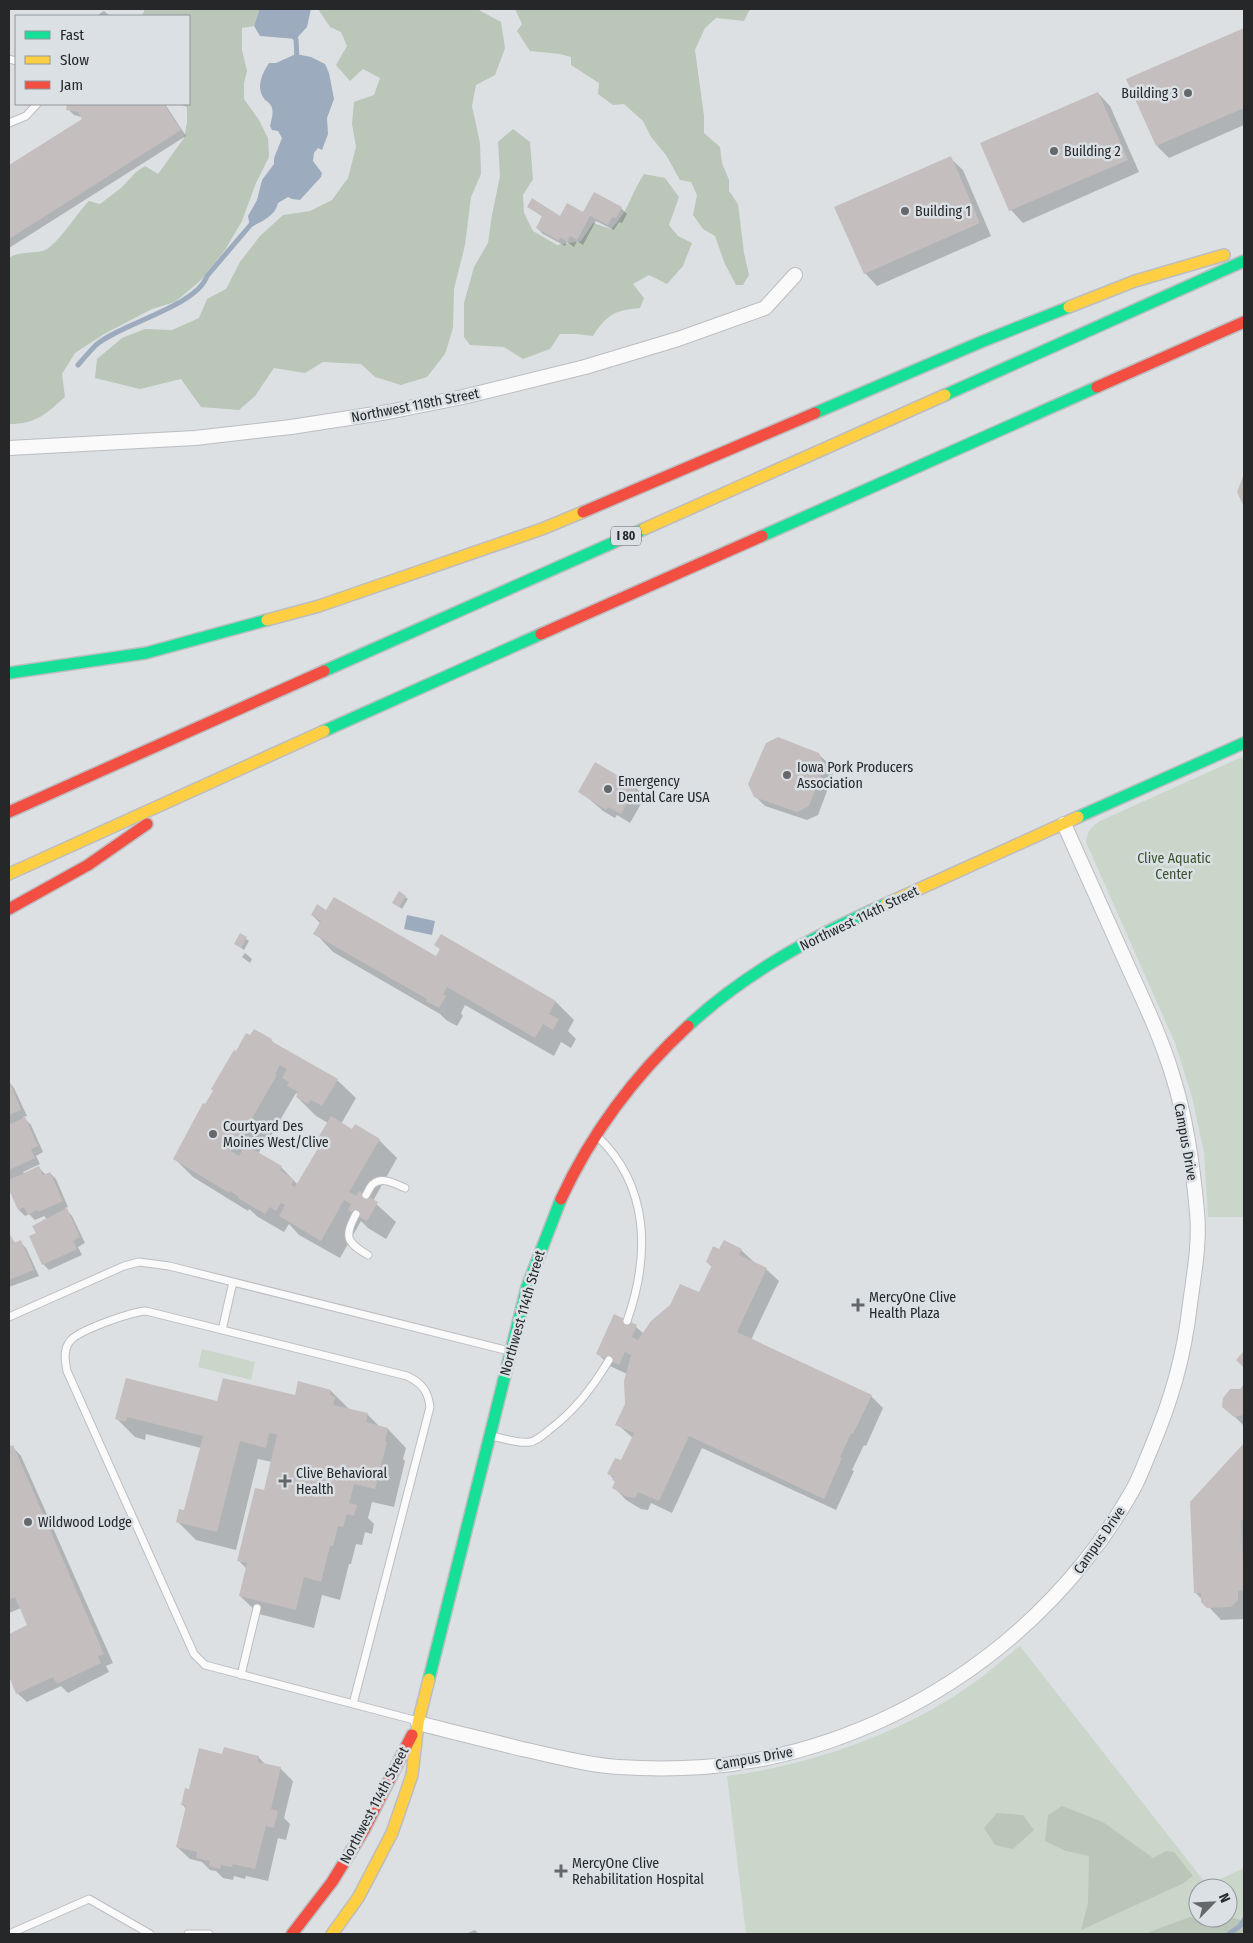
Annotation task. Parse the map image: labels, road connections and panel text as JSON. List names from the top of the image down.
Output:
{
  "streets": {
    "main road": ["I 80", "Northwest 114th Street"],
    "street": ["Northwest 118th Street", "Campus Drive"]
  },
  "crossings": [
    ["Northwest 114th Street", "Campus Drive"]
  ],
  "parks": ["Clive Aquatic Center"],
  "places": {
    "other": [
      "Building 3",
      "Building 2",
      "Building 1",
      "Iowa Pork Producers Association",
      "Emergency Dental Care USA",
      "Courtyard Des Moines West/Clive",
      "Wildwood Lodge"
    ],
    "health": ["MercyOne Clive Health Plaza", "Clive Behavioral Health", "MercyOne Clive Rehabilitation Hospital"]
  },
  "legend": ["Fast", "Slow", "Jam"],
  "north": "top right"
}
